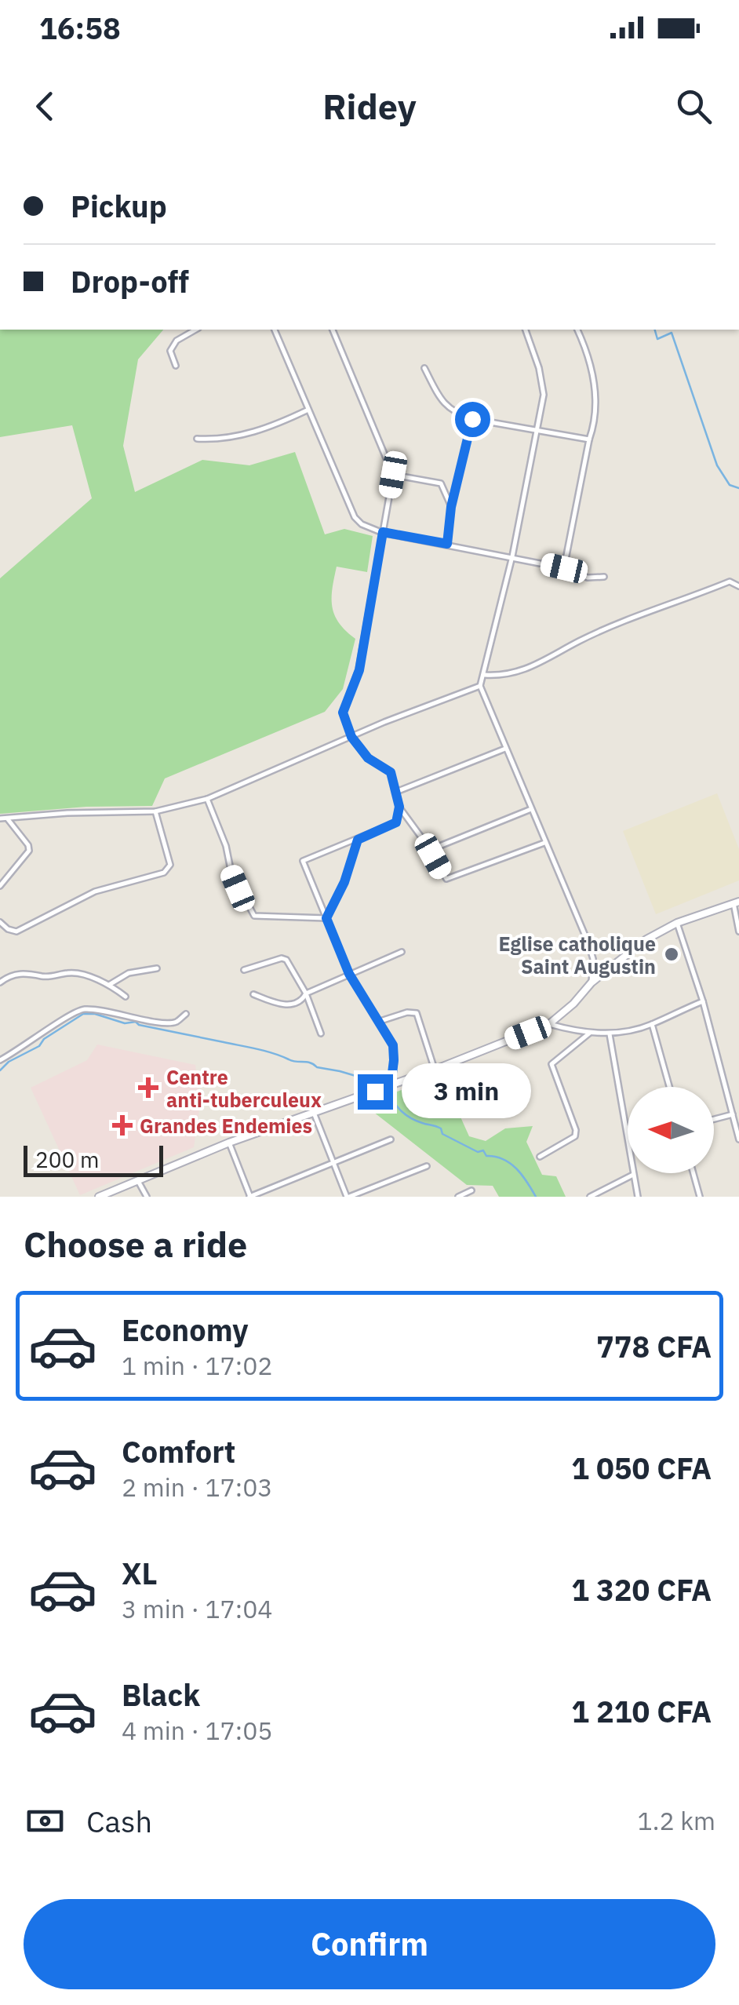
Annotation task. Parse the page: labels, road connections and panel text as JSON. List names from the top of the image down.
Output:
{
  "places": {
    "other": ["Eglise catholique Saint Augustin"],
    "health": ["Centre anti-tuberculeux", "Grandes Endemies"]
  },
  "scale_bar": "200 m",
  "north": "left",
  "page": {
    "status": "16:58",
    "header": "Ridey",
    "banner": ["Pickup", "Drop-off"],
    "bubble": "3 min",
    "scale": "200 m",
    "heading": "Choose a ride",
    "list": [
      {
        "name": "Economy",
        "note": "1 min · 17:02",
        "value": "778 CFA"
      },
      {
        "name": "Comfort",
        "note": "2 min · 17:03",
        "value": "1 050 CFA"
      },
      {
        "name": "XL",
        "note": "3 min · 17:04",
        "value": "1 320 CFA"
      },
      {
        "name": "Black",
        "note": "4 min · 17:05",
        "value": "1 210 CFA"
      }
    ],
    "pay": ["Cash", "1.2 km"],
    "buttons": "Confirm"
  }
}
